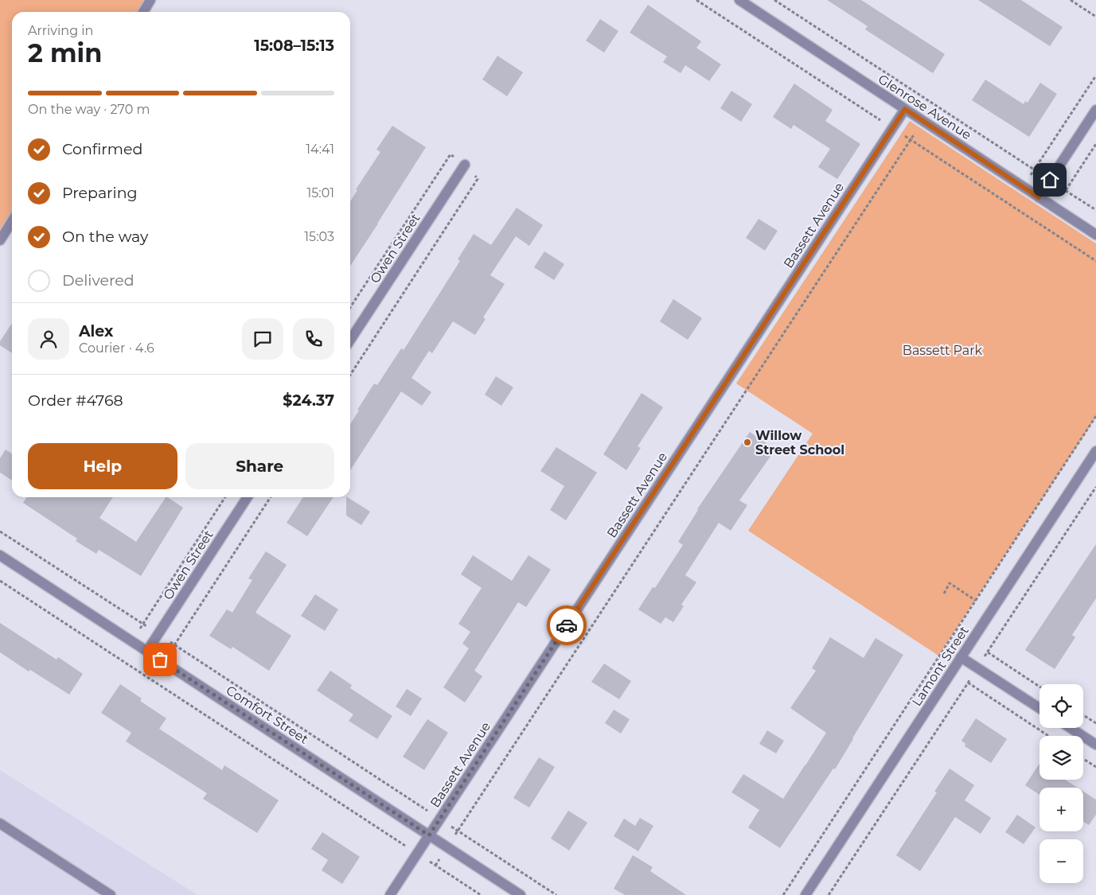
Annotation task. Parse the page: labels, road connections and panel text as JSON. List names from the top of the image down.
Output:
{
  "streets": {
    "street": [
      "Glenrose Avenue",
      "Bassett Avenue",
      "Owen Street",
      "Lamont Street",
      "Comfort Street"
    ]
  },
  "crossings": [
    ["Glenrose Avenue", "Bassett Avenue"],
    ["Bassett Avenue", "Comfort Street"],
    ["Owen Street", "Comfort Street"]
  ],
  "parks": ["Bassett Park"],
  "places": ["Willow Street School"],
  "page": {
    "heading": ["2 min", "Arriving in", "15:08–15:13"],
    "panel": [
      "Alex",
      "Courier · 4.6",
      "Order #4768",
      "$24.37"
    ],
    "bar": "On the way · 270 m",
    "list": [
      ["Confirmed", "14:41"],
      ["Preparing", "15:01"],
      ["On the way", "15:03"],
      "Delivered"
    ],
    "buttons": ["Help", "Share"],
    "map_buttons": ["+", "−"]
  }
}
